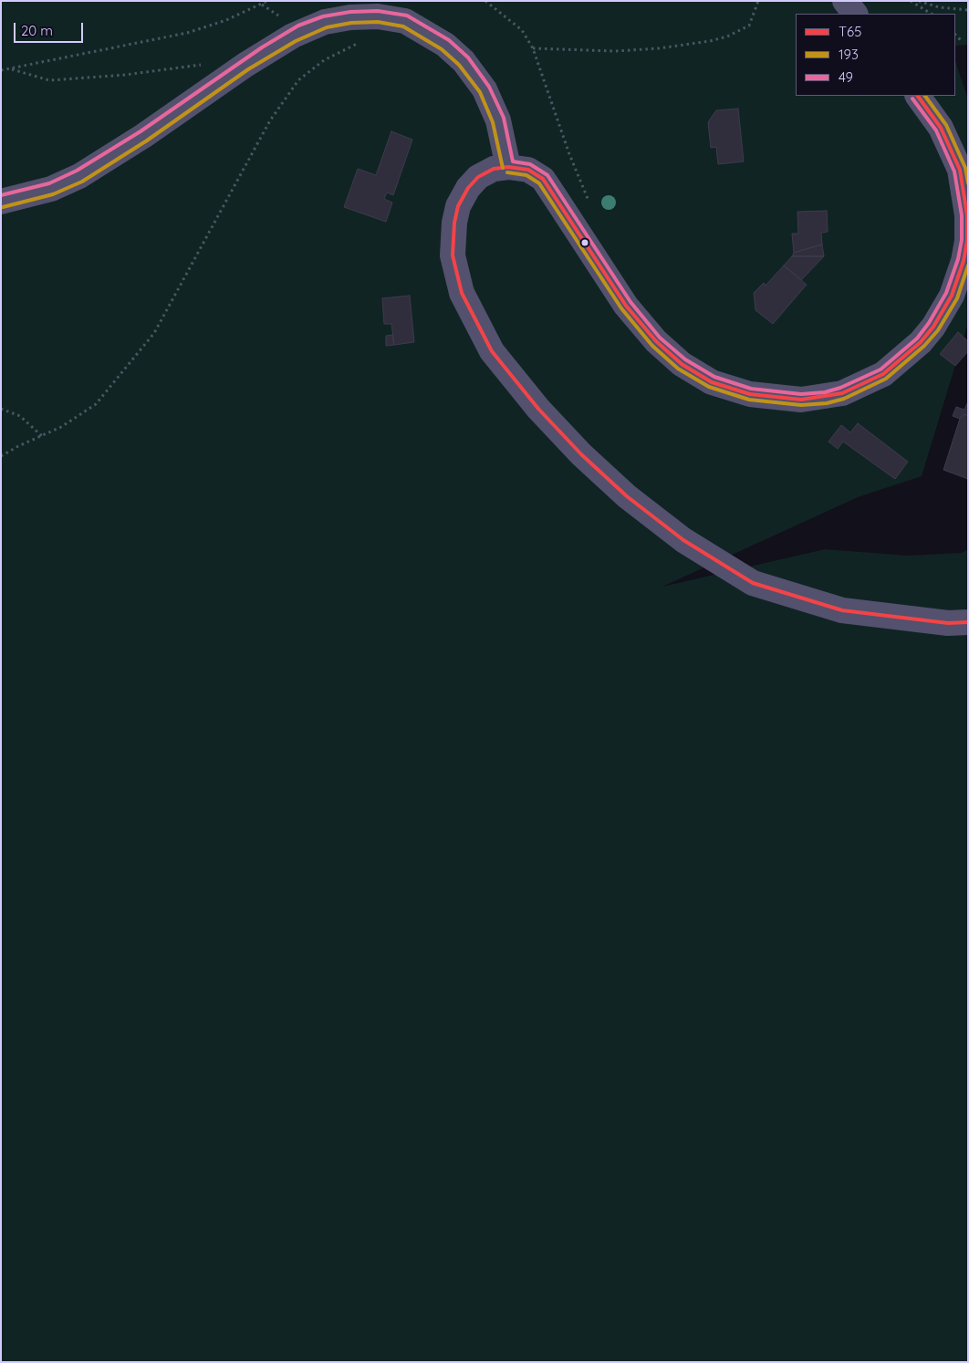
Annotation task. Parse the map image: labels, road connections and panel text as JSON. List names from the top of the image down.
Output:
{
  "lines": ["transit line 49", "transit line 193", "transit line T65"],
  "legend": ["T65", "193", "49"],
  "scale_bar": "20 m"
}
